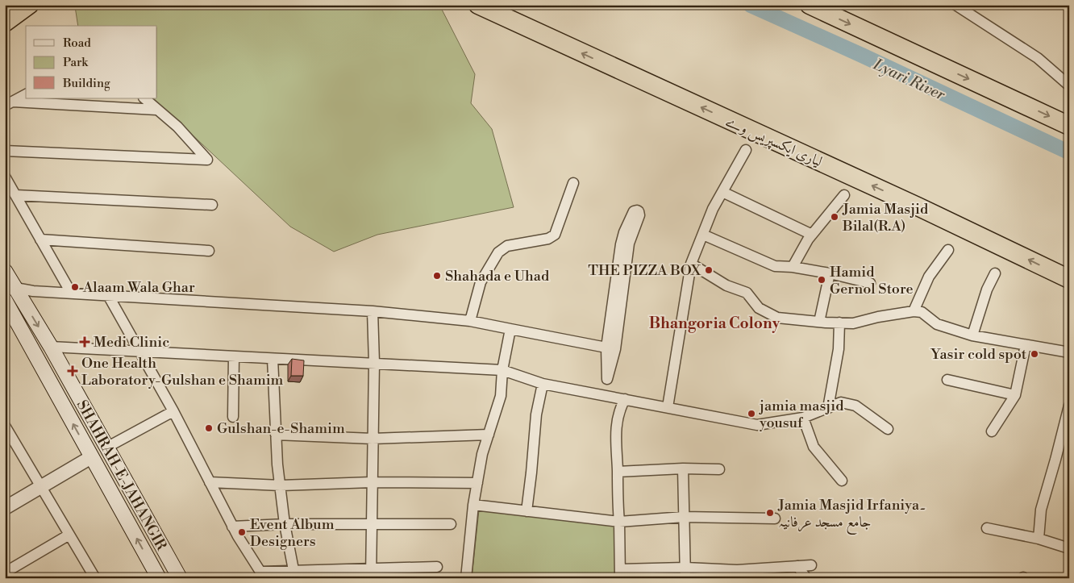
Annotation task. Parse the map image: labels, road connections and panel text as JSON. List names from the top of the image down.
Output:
{
  "streets": {
    "highway": ["لیاری ایکسپریس وے"],
    "main road": ["SHAHRAH-E-JAHANGIR"]
  },
  "districts": ["Bhangoria Colony"],
  "water": ["Lyari River"],
  "places": {
    "other": [
      "Jamia Masjid Bilal(R.A)",
      "THE PIZZA BOX",
      "Shahada e Uhad",
      "Hamid Gernol Store",
      "Alaam Wala Ghar",
      "Yasir cold spot",
      "jamia masjid yousuf",
      "Gulshan-e-Shamim",
      "Jamia Masjid Irfaniya۔ جامع مسجد عرفانیہ",
      "Event Album Designers"
    ],
    "health": ["Medi Clinic", "One Health Laboratory-Gulshan e Shamim"]
  },
  "legend": ["Road", "Park", "Building"]
}
